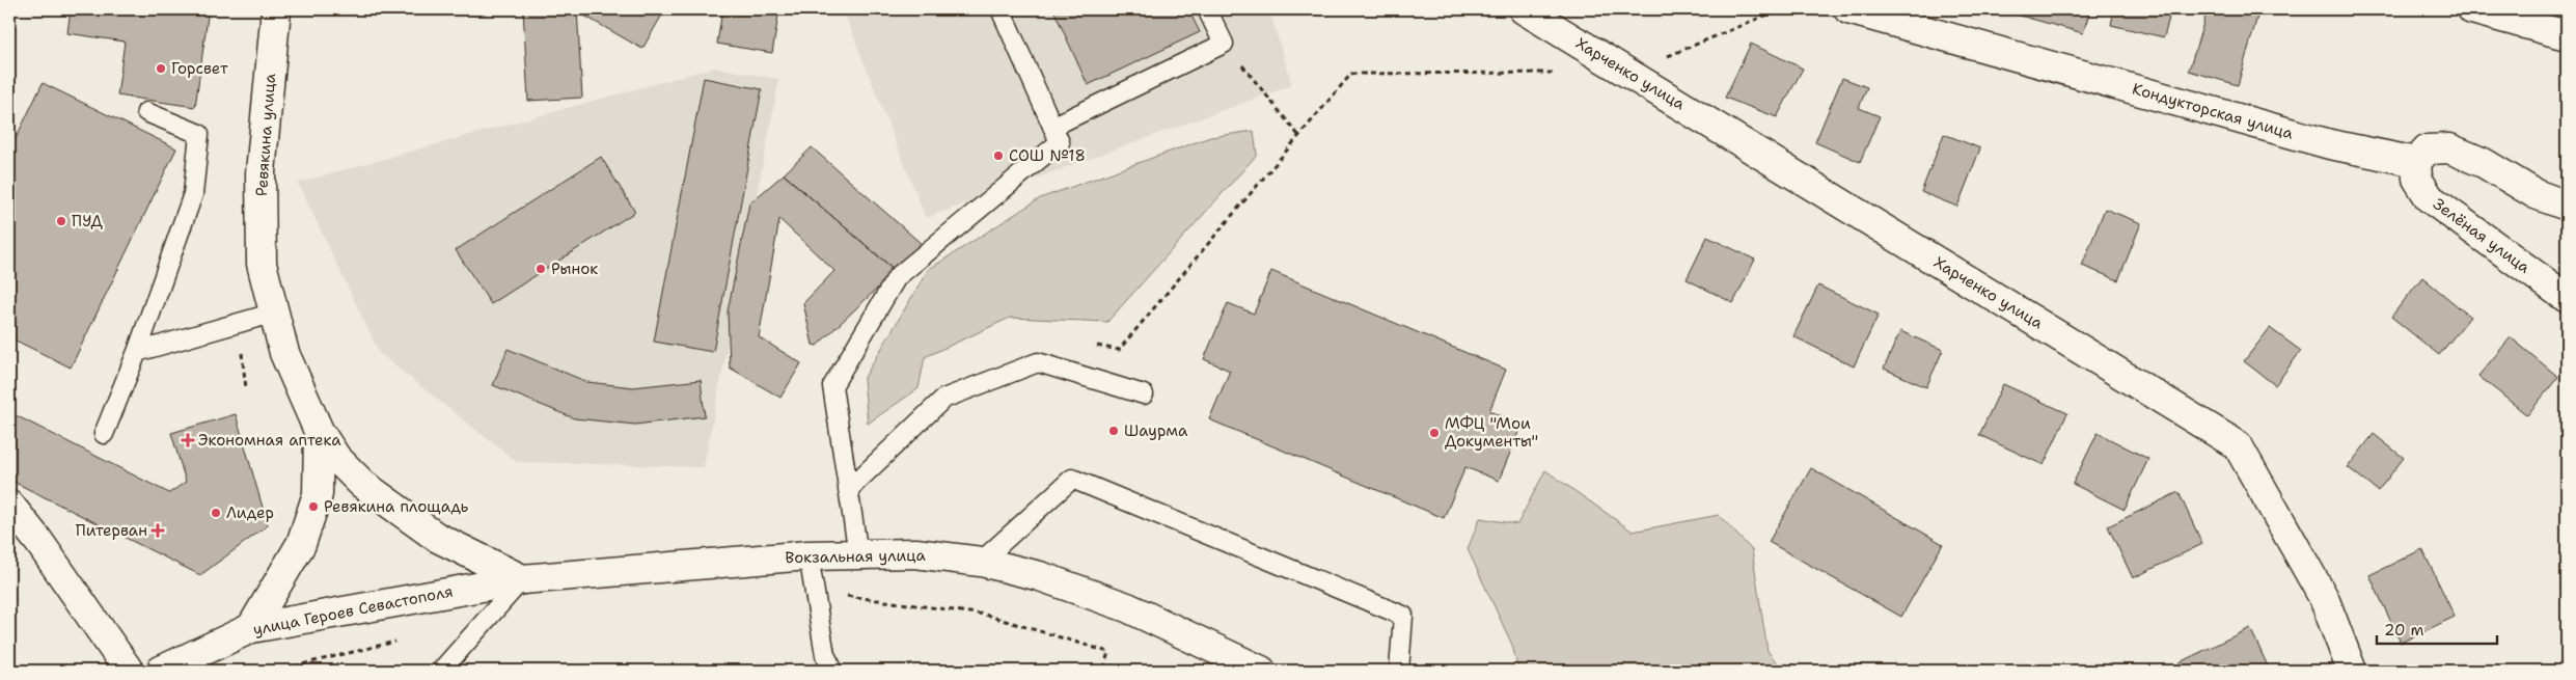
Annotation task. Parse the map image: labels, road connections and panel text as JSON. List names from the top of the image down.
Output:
{
  "streets": {
    "street": [
      "Харченко улица",
      "Кондукторская улица",
      "Ревякина улица",
      "Зелёная улица",
      "Вокзальная улица",
      "улица Героев Севастополя"
    ]
  },
  "crossings": [
    ["Кондукторская улица", "Зелёная улица"],
    ["Ревякина улица", "Вокзальная улица"],
    ["Ревякина улица", "улица Героев Севастополя"],
    ["Вокзальная улица", "улица Героев Севастополя"]
  ],
  "places": {
    "other": [
      "Горсвет",
      "СОШ №18",
      "ПУД",
      "Рынок",
      "Шаурма",
      "МФЦ \"Мои Документы\"",
      "Ревякина площадь",
      "Лидер"
    ],
    "health": ["Экономная аптека", "Питерван"]
  },
  "scale_bar": "20 m"
}
